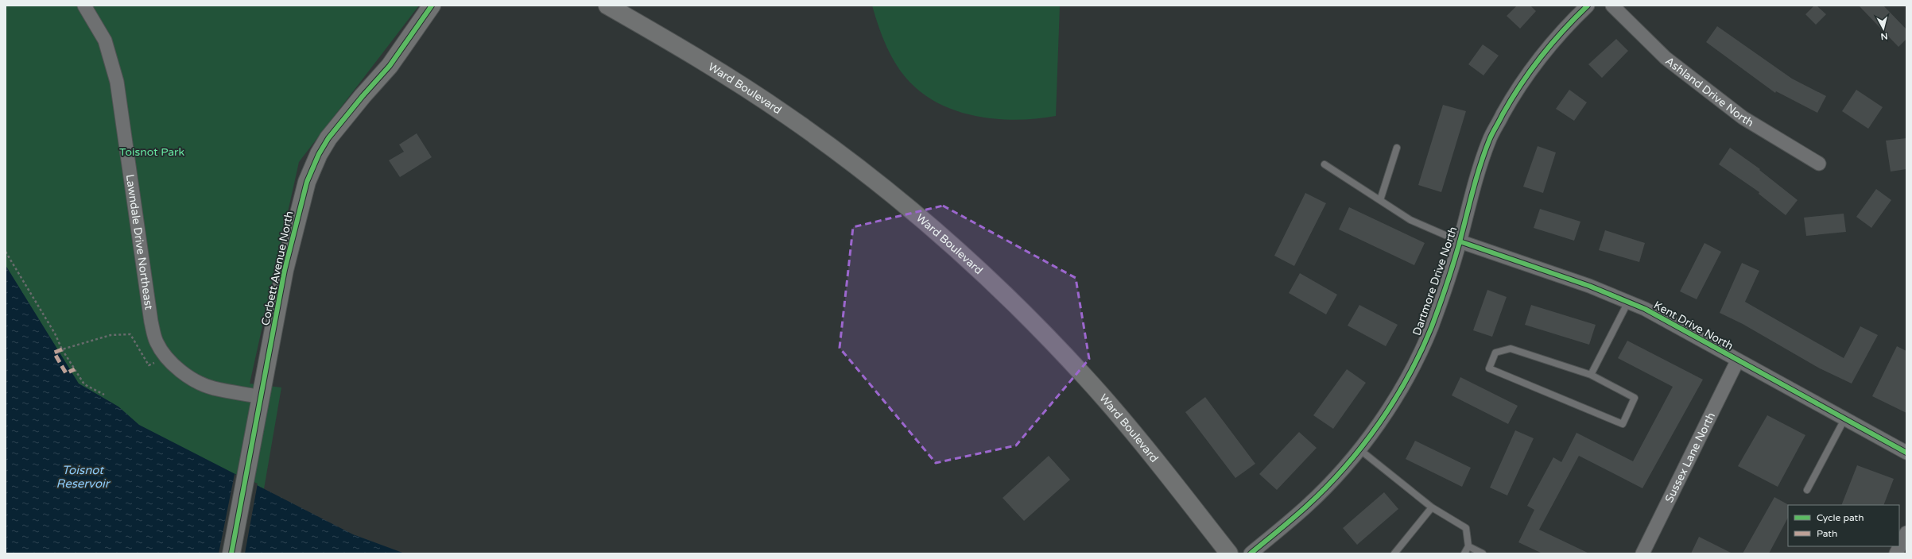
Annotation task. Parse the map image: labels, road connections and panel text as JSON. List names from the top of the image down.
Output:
{
  "streets": {
    "main road": ["Ward Boulevard", "Corbett Avenue North"],
    "street": [
      "Ashland Drive North",
      "Lawndale Drive Northeast",
      "Dartmore Drive North",
      "Kent Drive North",
      "Sussex Lane North"
    ]
  },
  "crossings": [
    ["Lawndale Drive Northeast", "Corbett Avenue North"],
    ["Dartmore Drive North", "Kent Drive North"],
    ["Kent Drive North", "Sussex Lane North"]
  ],
  "water": ["Toisnot Reservoir"],
  "parks": ["Toisnot Park"],
  "legend": ["Cycle path", "Path"],
  "north": "bottom"
}
